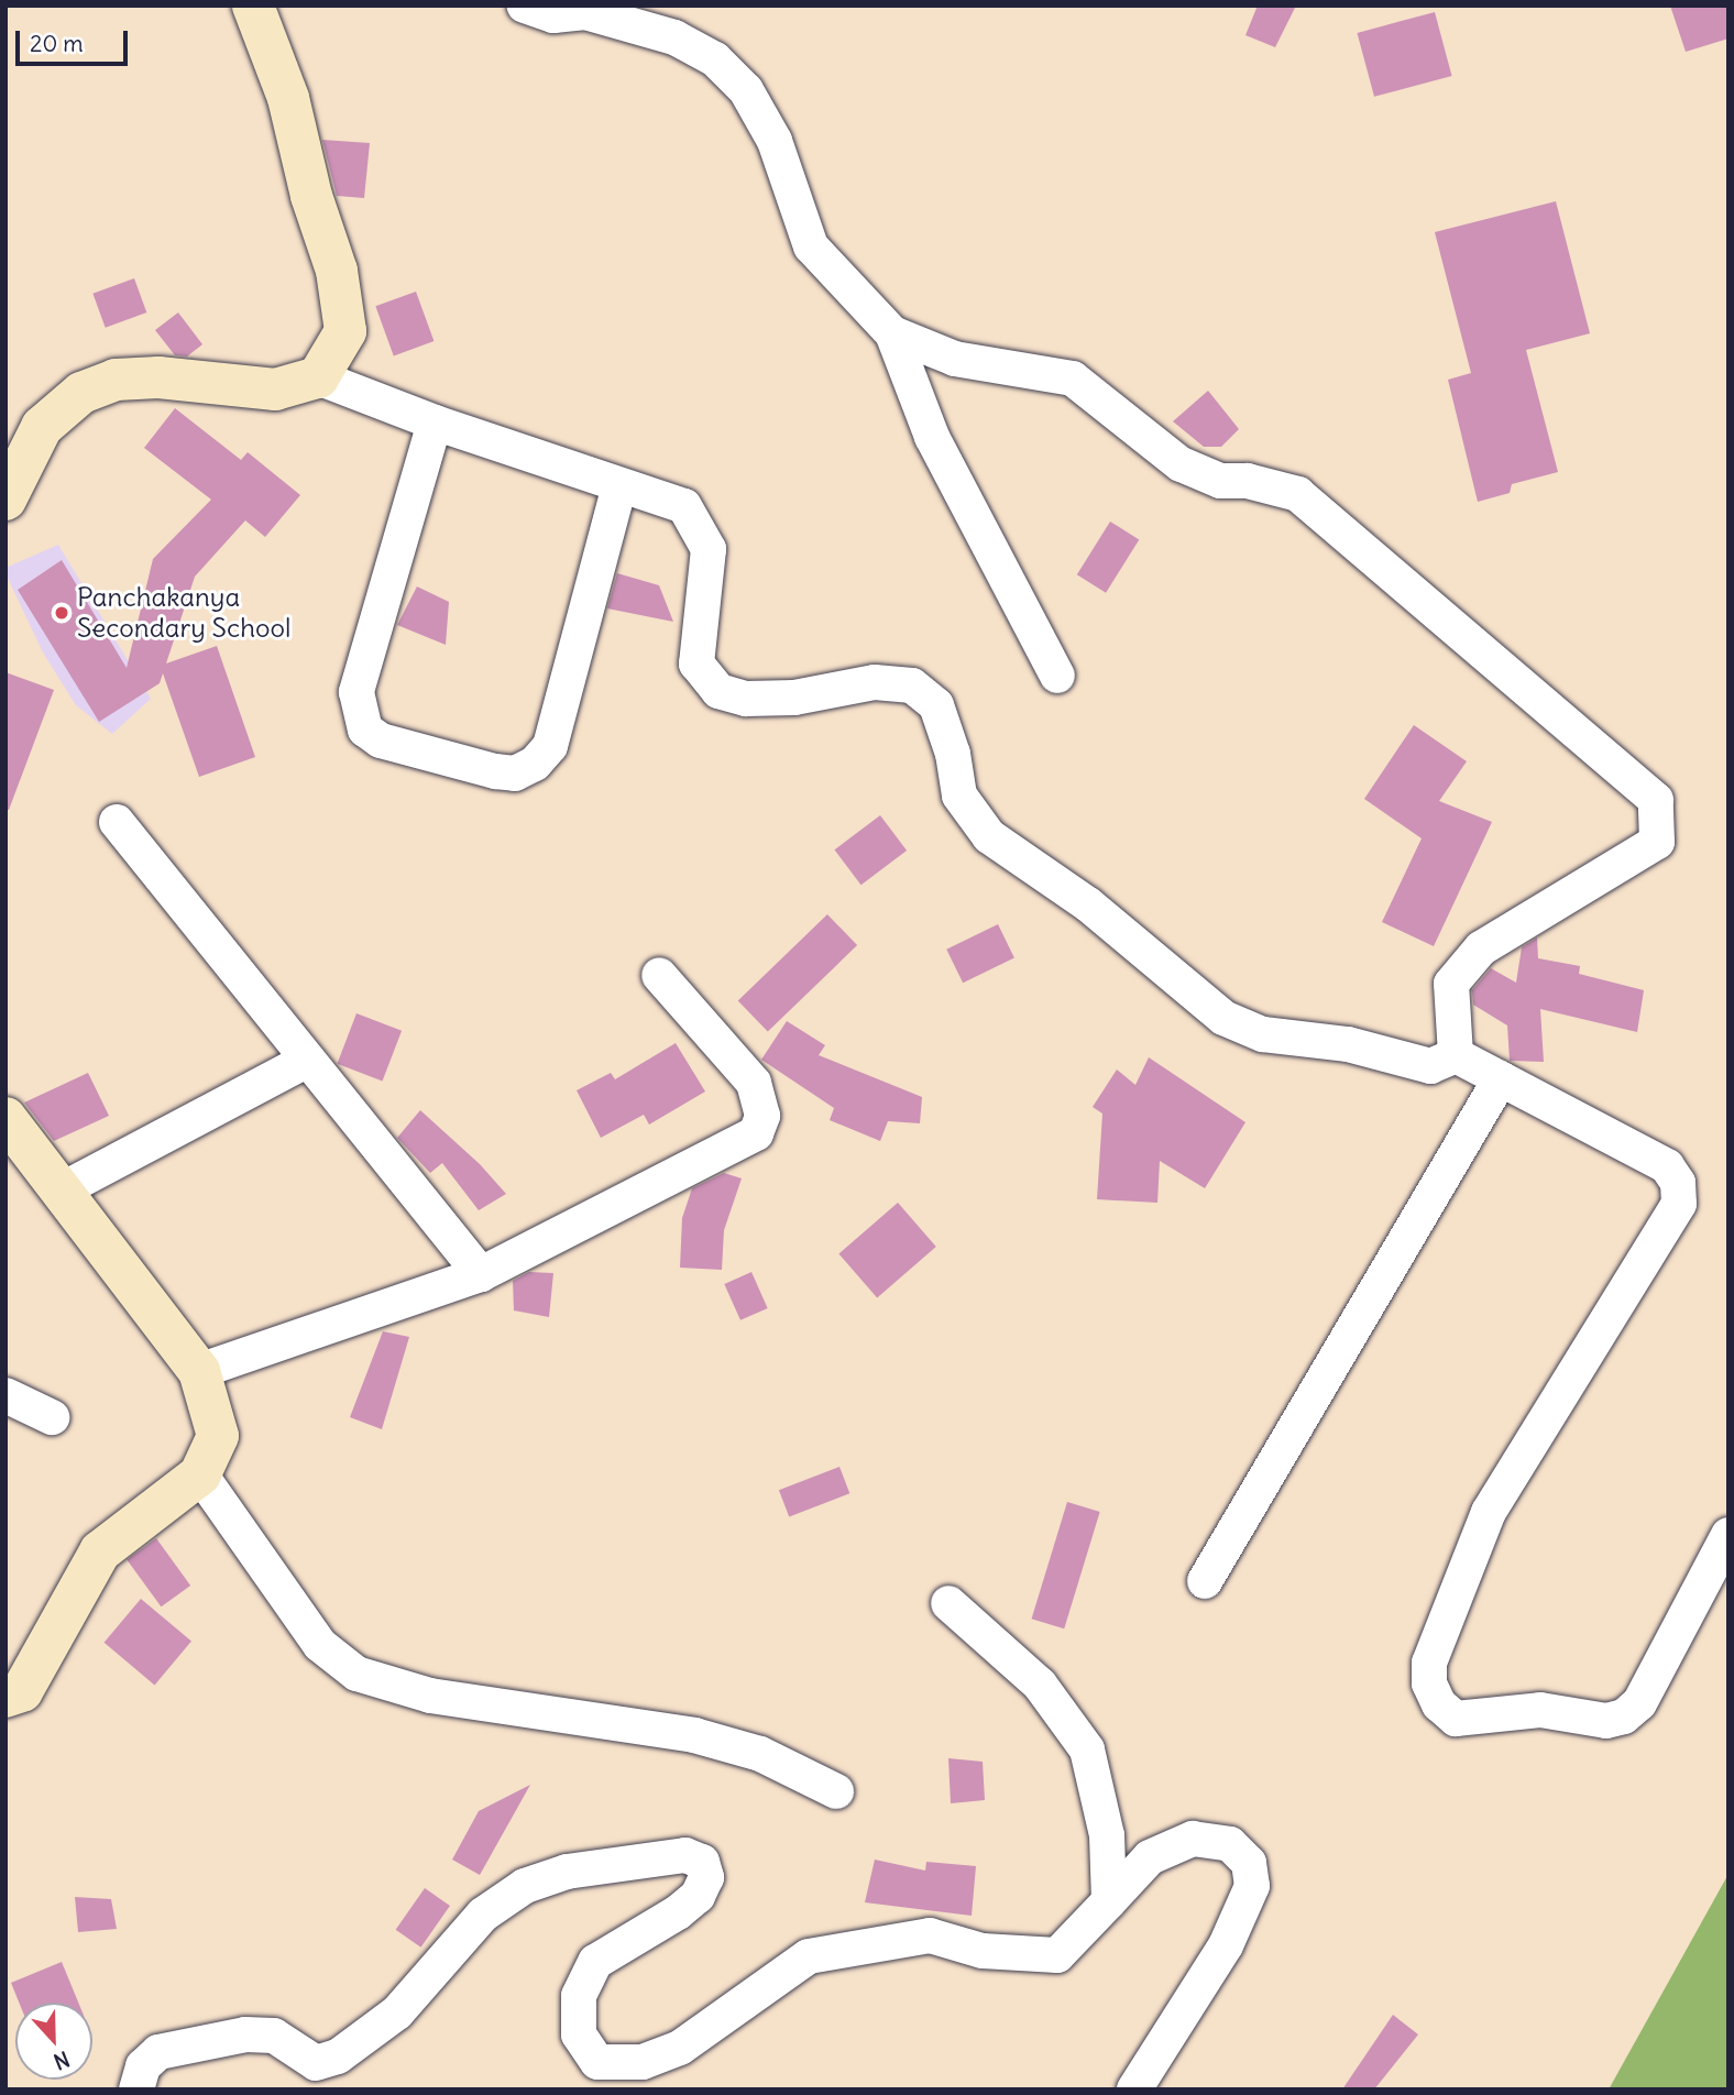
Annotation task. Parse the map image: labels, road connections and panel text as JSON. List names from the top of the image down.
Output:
{
  "places": ["Panchakanya Secondary School"],
  "scale_bar": "20 m",
  "north": "bottom"
}
